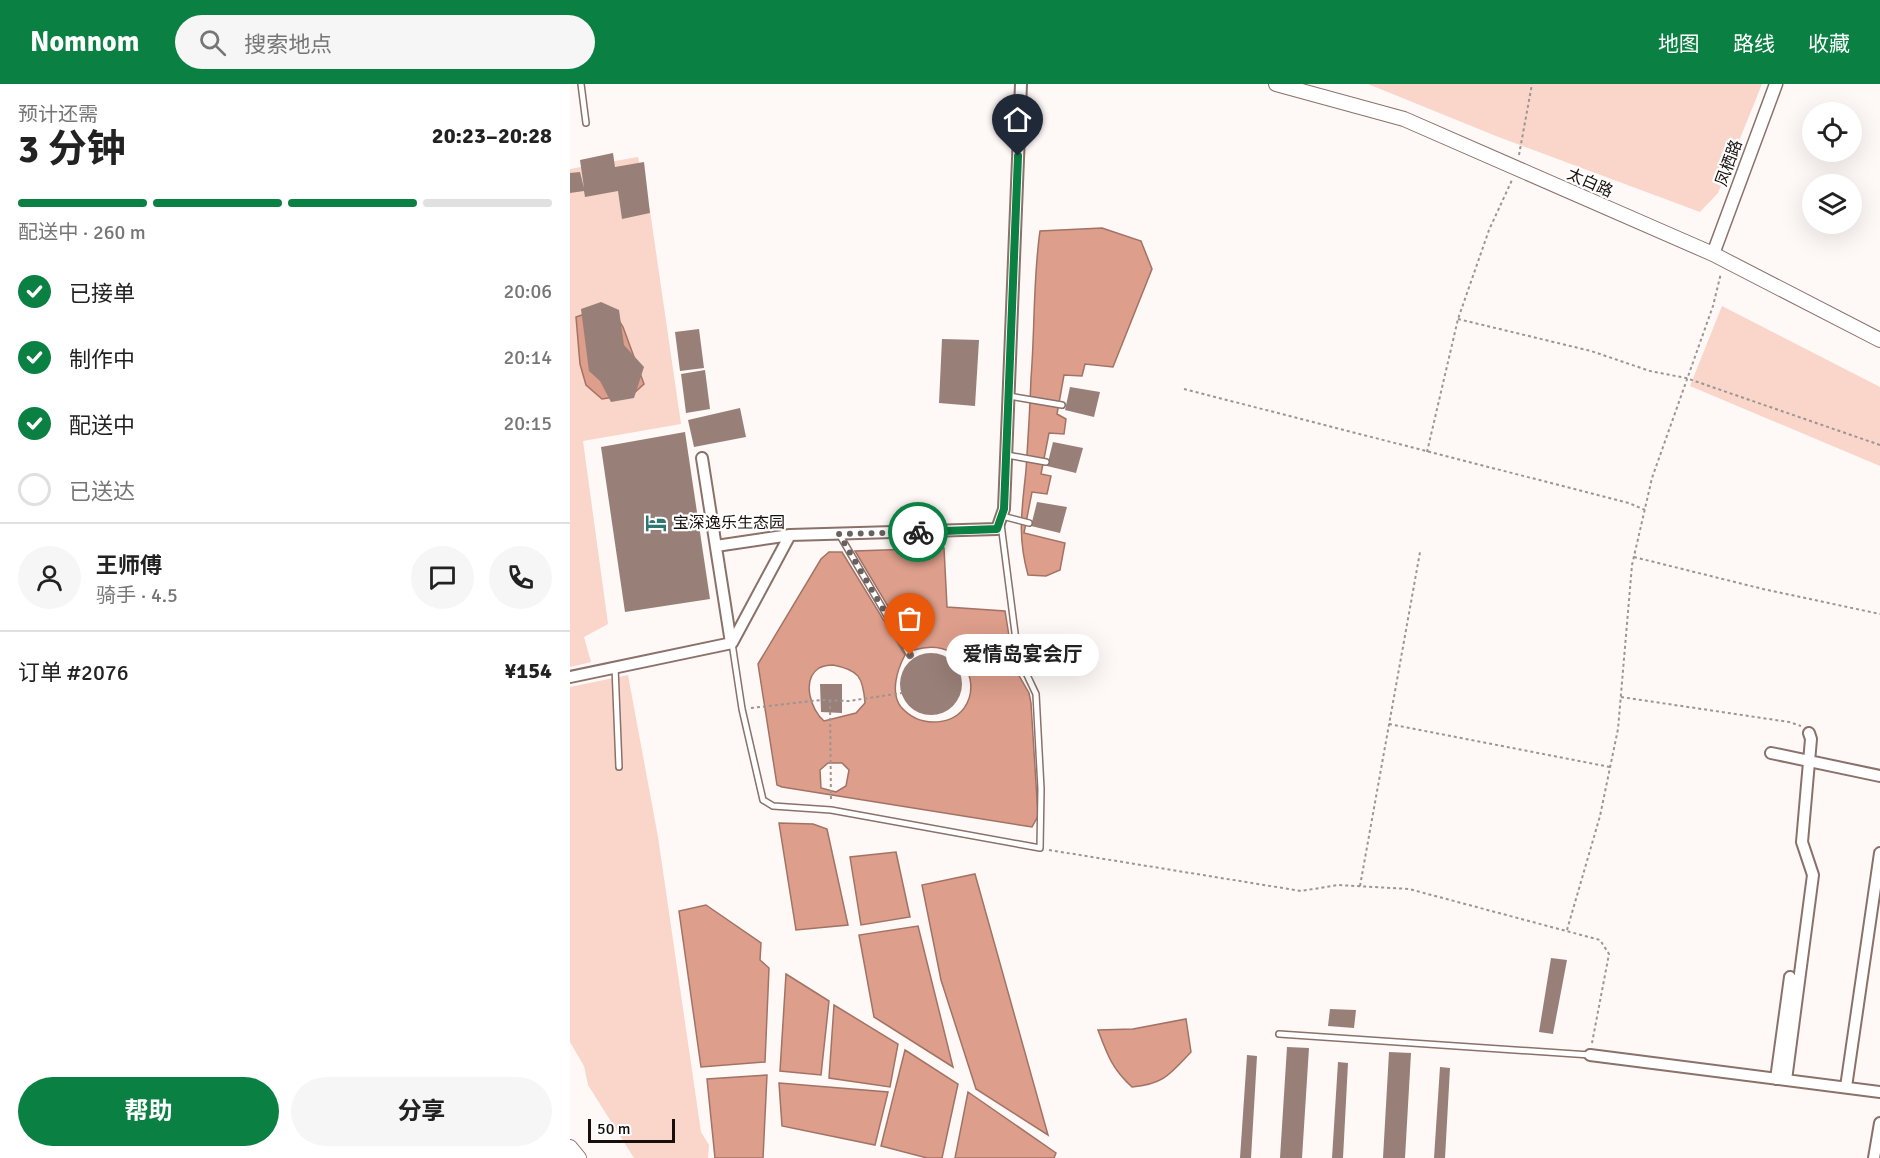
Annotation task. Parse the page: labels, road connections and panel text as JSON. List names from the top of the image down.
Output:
{
  "streets": {
    "main road": ["太白路"],
    "street": ["凤栖路"]
  },
  "crossings": [
    ["凤栖路", "太白路"]
  ],
  "places": {
    "hotel": ["宝深逸乐生态园"],
    "other": ["爱情岛宴会厅"]
  },
  "scale_bar": "50 m",
  "page": {
    "header": "Nomnom",
    "search": "搜索地点",
    "nav": ["地图", "路线", "收藏"],
    "heading": ["3 分钟", "预计还需", "20:23–20:28"],
    "panel": [
      "王师傅",
      "骑手 · 4.5",
      "订单 #2076",
      "¥154"
    ],
    "bar": "配送中 · 260 m",
    "list": [
      ["已接单", "20:06"],
      ["制作中", "20:14"],
      ["配送中", "20:15"],
      "已送达"
    ],
    "bubble": "爱情岛宴会厅",
    "buttons": ["帮助", "分享"],
    "scale": "50 m"
  }
}
